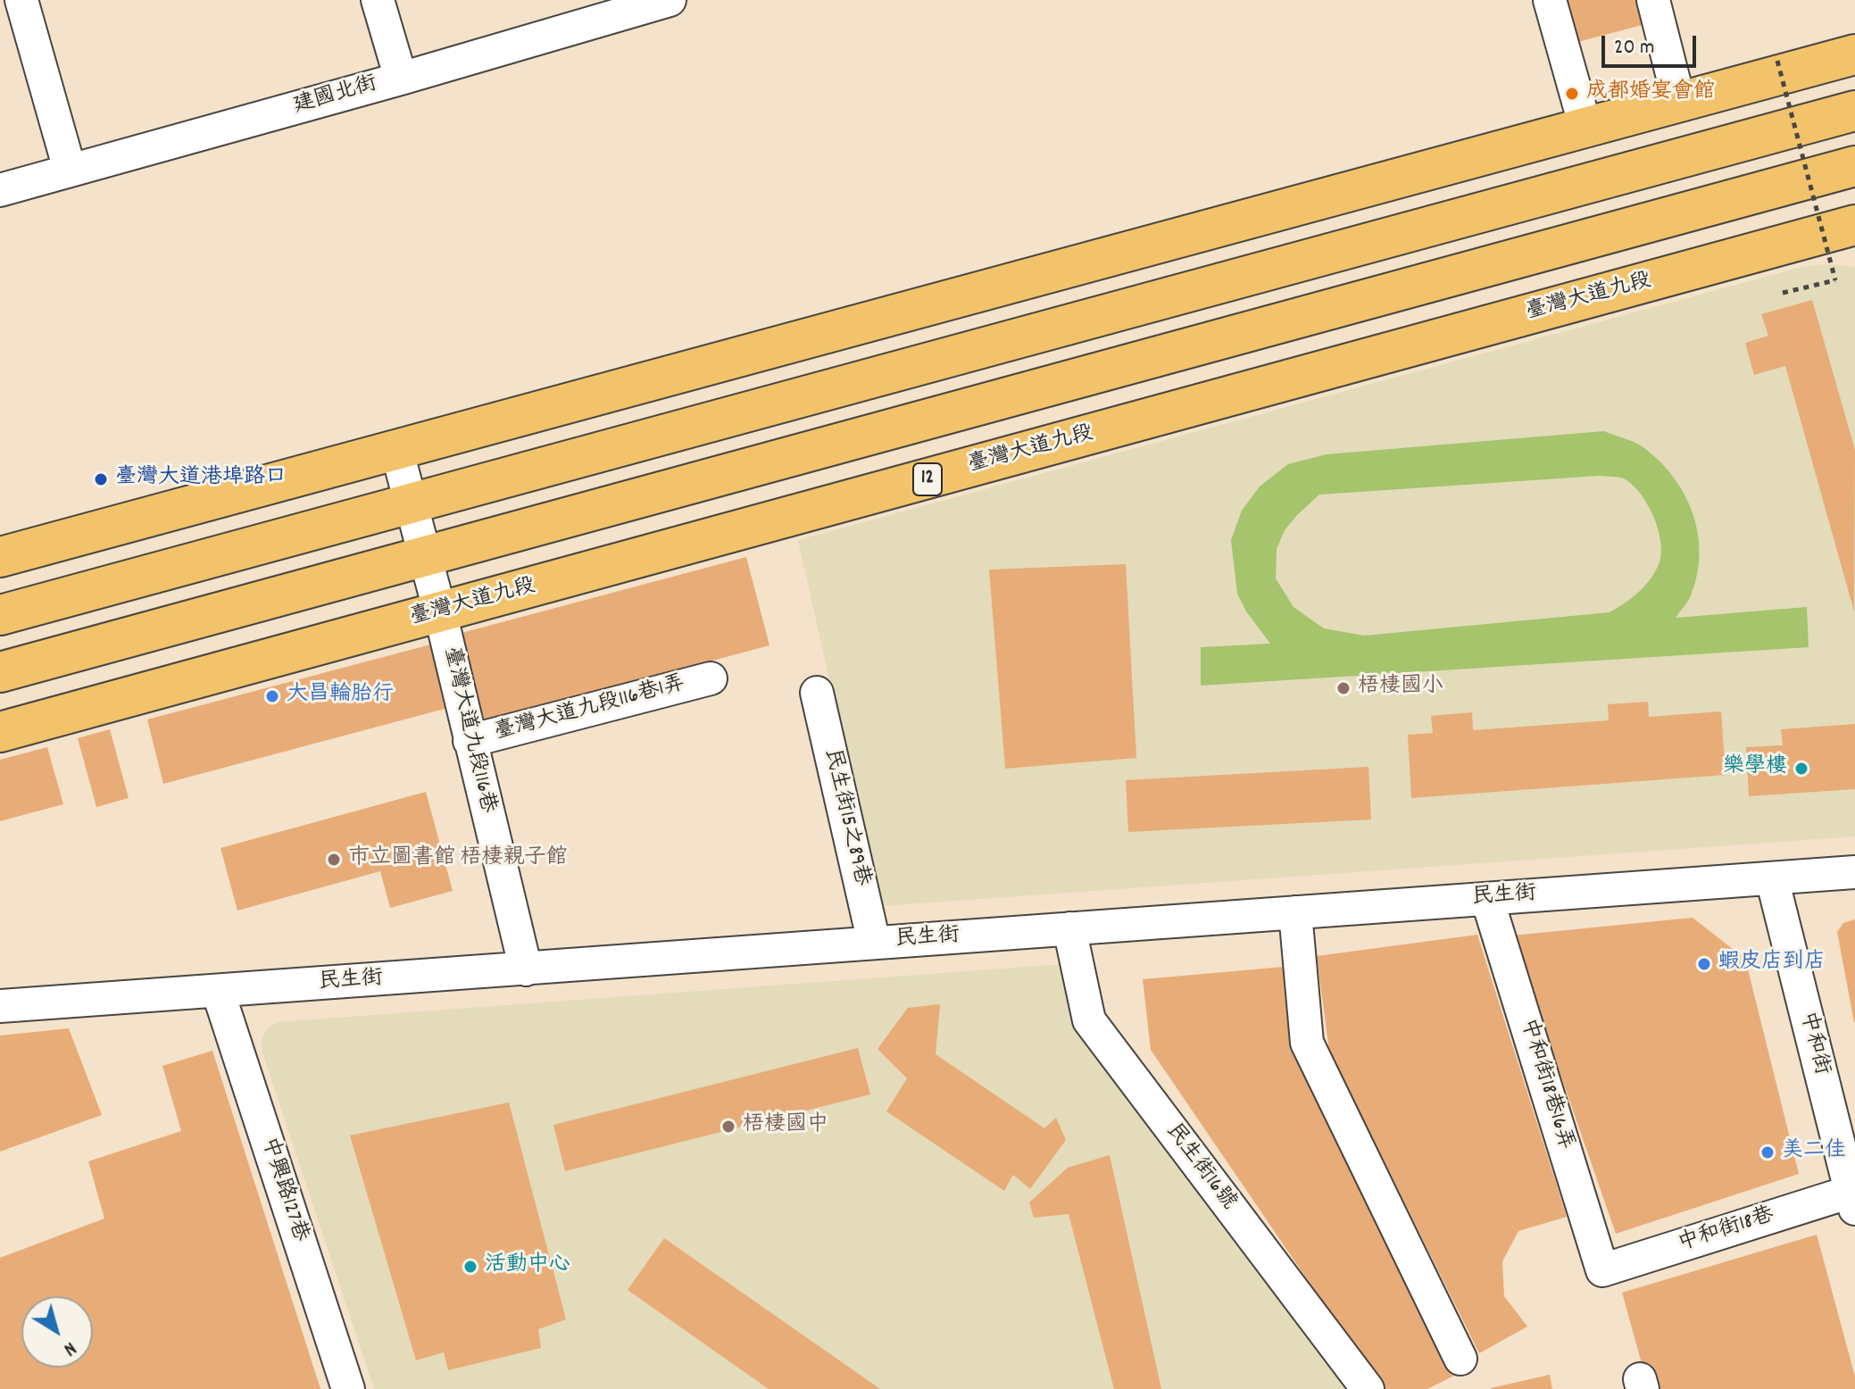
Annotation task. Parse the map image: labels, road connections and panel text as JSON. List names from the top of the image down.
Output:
{
  "streets": {
    "main road": ["臺灣大道九段", "12"],
    "street": [
      "建國北街",
      "臺灣大道九段116巷1弄",
      "臺灣大道九段116巷",
      "民生街15之89巷",
      "民生街",
      "中和街",
      "中和街18巷16弄",
      "民生街16號",
      "中興路127巷",
      "中和街18巷"
    ]
  },
  "crossings": [
    ["臺灣大道九段", "臺灣大道九段116巷"],
    ["臺灣大道九段116巷1弄", "臺灣大道九段116巷"],
    ["臺灣大道九段116巷", "民生街"],
    ["民生街15之89巷", "民生街"],
    ["民生街", "中和街"],
    ["民生街", "中和街18巷16弄"],
    ["民生街", "民生街16號"],
    ["民生街", "中興路127巷"],
    ["中和街", "中和街18巷"],
    ["中和街18巷16弄", "中和街18巷"]
  ],
  "places": [
    "成都婚宴會館",
    "臺灣大道港埠路口",
    "梧棲國小",
    "大昌輪胎行",
    "樂學樓",
    "市立圖書館 梧棲親子館",
    "蝦皮店到店",
    "梧棲國中",
    "美二佳",
    "活動中心"
  ],
  "scale_bar": "20 m",
  "north": "bottom right"
}
